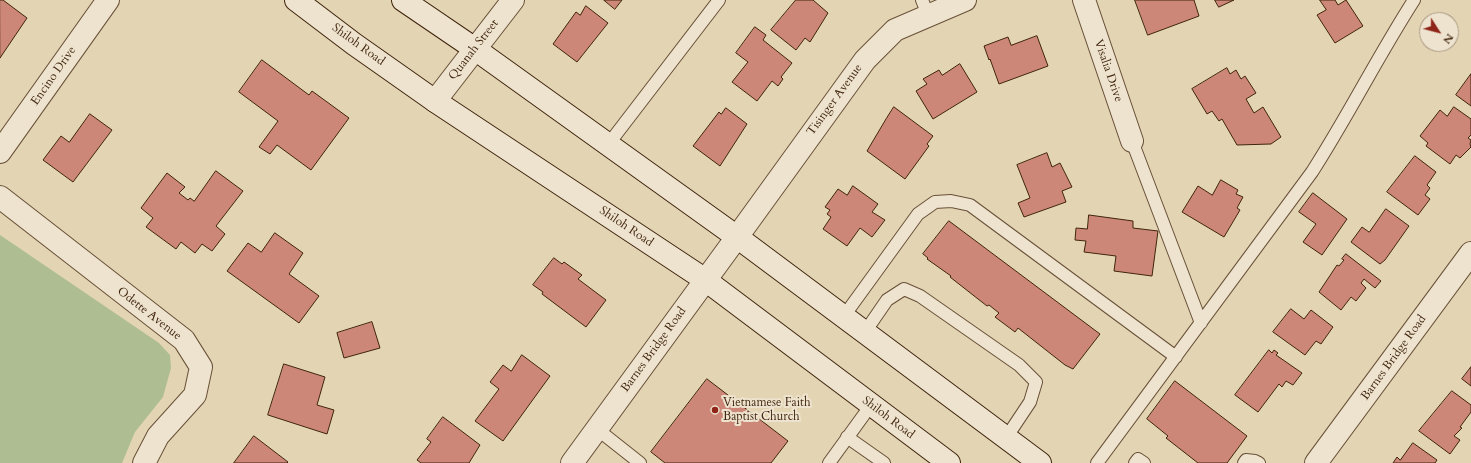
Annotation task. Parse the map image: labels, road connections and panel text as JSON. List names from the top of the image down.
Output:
{
  "streets": {
    "street": [
      "Shiloh Road",
      "Quanah Street",
      "Visalia Drive",
      "Encino Drive",
      "Tisinger Avenue",
      "Odette Avenue",
      "Barnes Bridge Road"
    ]
  },
  "crossings": [
    ["Shiloh Road", "Quanah Street"],
    ["Shiloh Road", "Barnes Bridge Road"],
    ["Tisinger Avenue", "Barnes Bridge Road"]
  ],
  "places": ["Vietnamese Faith Baptist Church"],
  "north": "bottom right"
}
